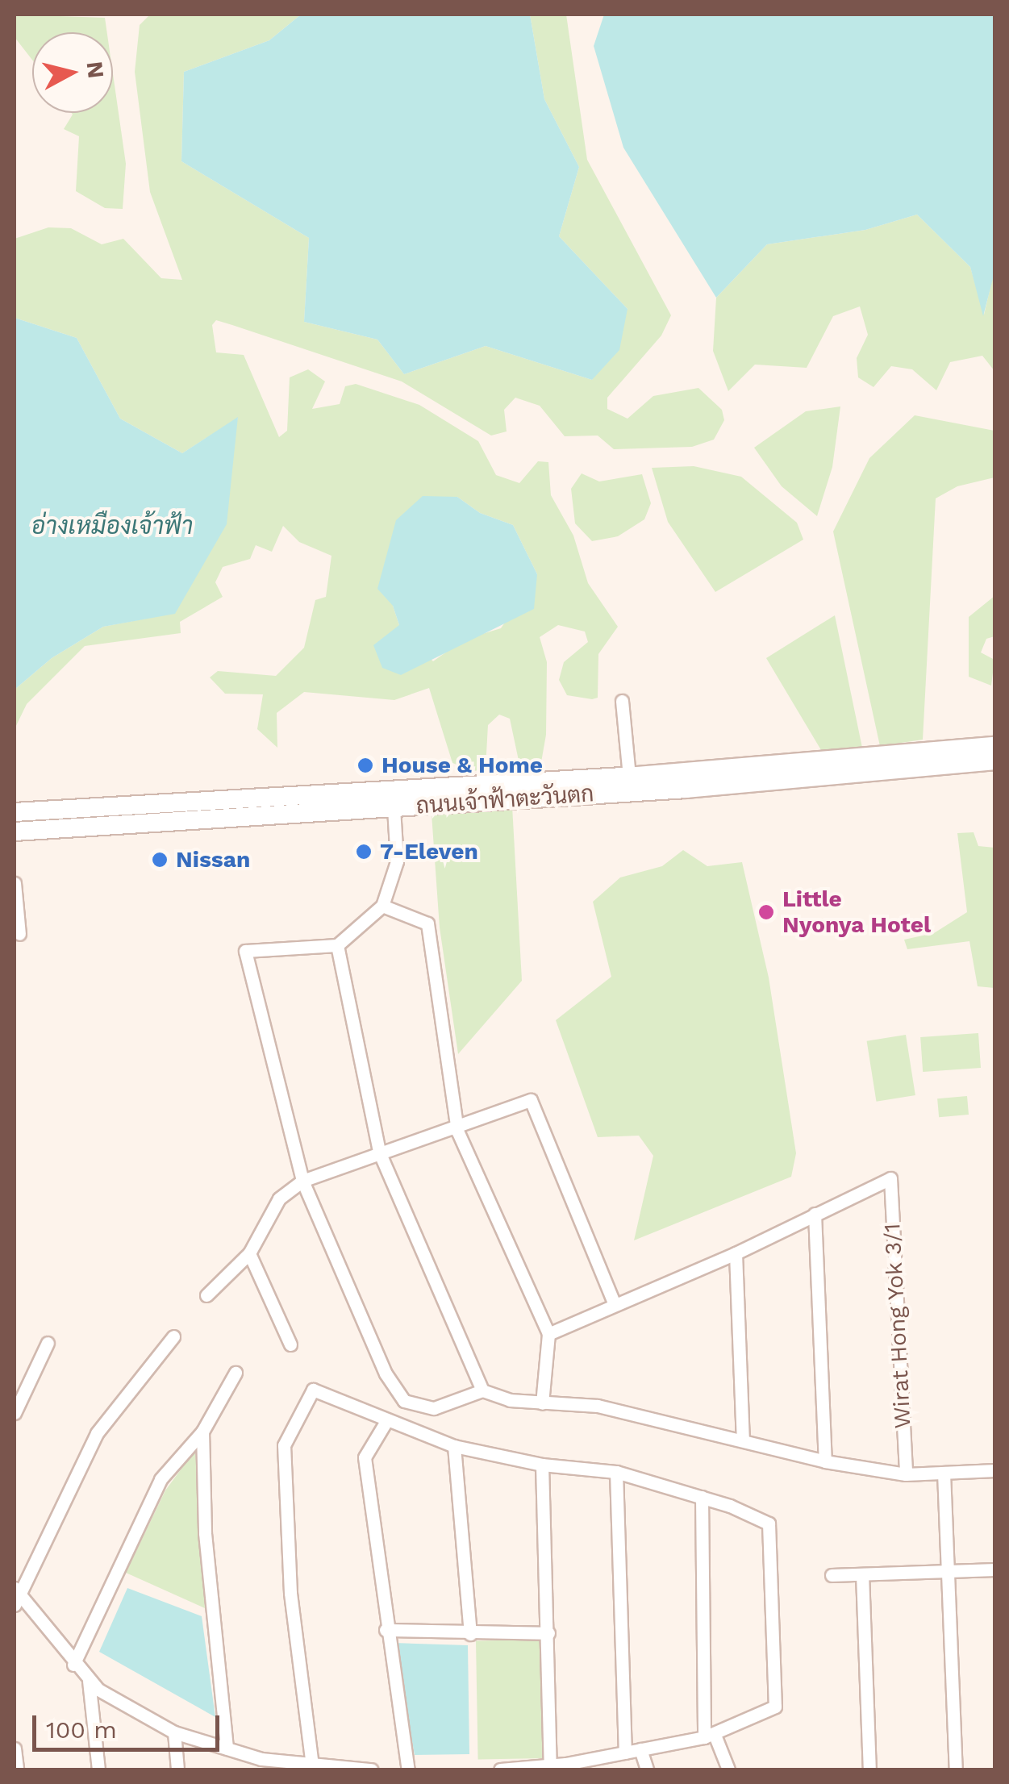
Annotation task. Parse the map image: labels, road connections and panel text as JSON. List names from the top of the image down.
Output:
{
  "streets": {
    "main road": ["ถนนเจ้าฟ้าตะวันตก"],
    "street": ["Wirat Hong Yok 3/1"]
  },
  "water": ["อ่างเหมืองเจ้าฟ้า"],
  "places": [
    "House & Home",
    "7-Eleven",
    "Nissan",
    "Little Nyonya Hotel"
  ],
  "scale_bar": "100 m",
  "north": "right"
}
